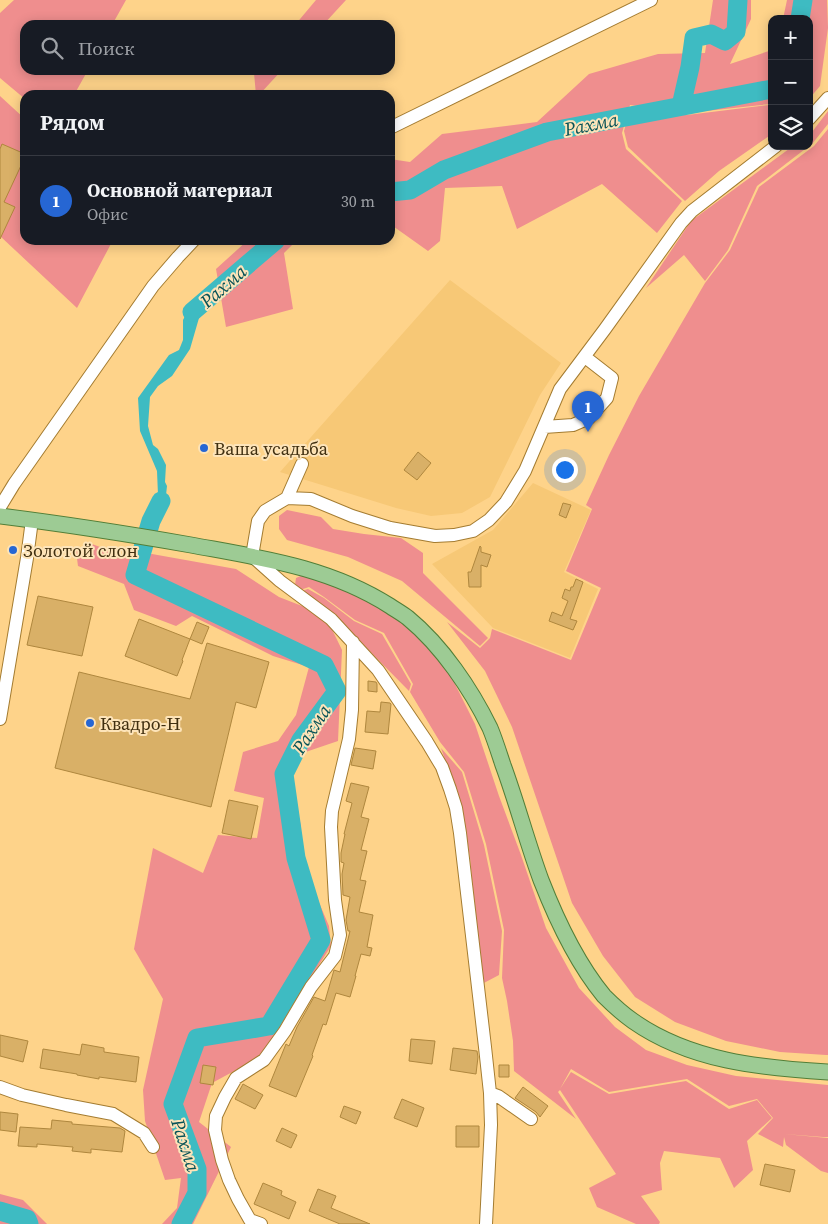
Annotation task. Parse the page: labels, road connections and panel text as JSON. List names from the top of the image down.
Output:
{
  "water": ["Рахма"],
  "places": ["Ваша усадьба", "Золотой слон", "Квадро-Н"],
  "page": {
    "map_buttons": ["+", "−"],
    "search": "Поиск",
    "heading": "Рядом",
    "list": [
      {
        "mark": "1",
        "name": "Основной материал",
        "note": "Офис",
        "value": "30 m"
      }
    ],
    "pins": "1"
  }
}
